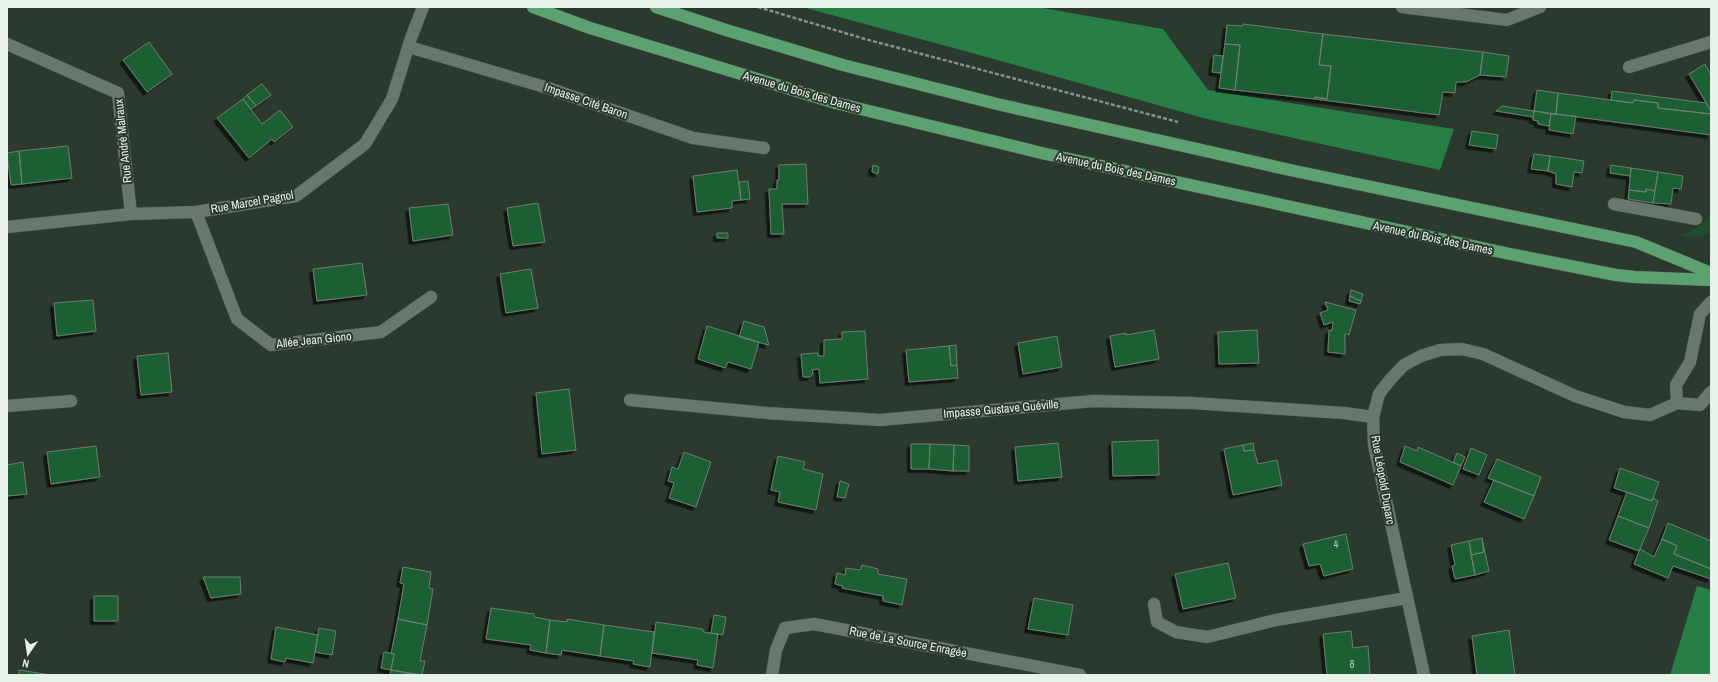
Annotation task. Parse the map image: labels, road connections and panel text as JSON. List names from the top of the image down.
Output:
{
  "streets": {
    "highway": ["Avenue du Bois des Dames"],
    "street": [
      "Impasse Cité Baron",
      "Rue André Malraux",
      "Rue Marcel Pagnol",
      "Allée Jean Giono",
      "Impasse Gustave Guéville",
      "Rue Léopold Duparc",
      "Rue de La Source Enragée"
    ]
  },
  "crossings": [
    ["Impasse Cité Baron", "Rue Marcel Pagnol"],
    ["Rue André Malraux", "Rue Marcel Pagnol"],
    ["Rue Marcel Pagnol", "Allée Jean Giono"],
    ["Impasse Gustave Guéville", "Rue Léopold Duparc"]
  ],
  "house_numbers": ["4", "8"],
  "north": "bottom"
}
